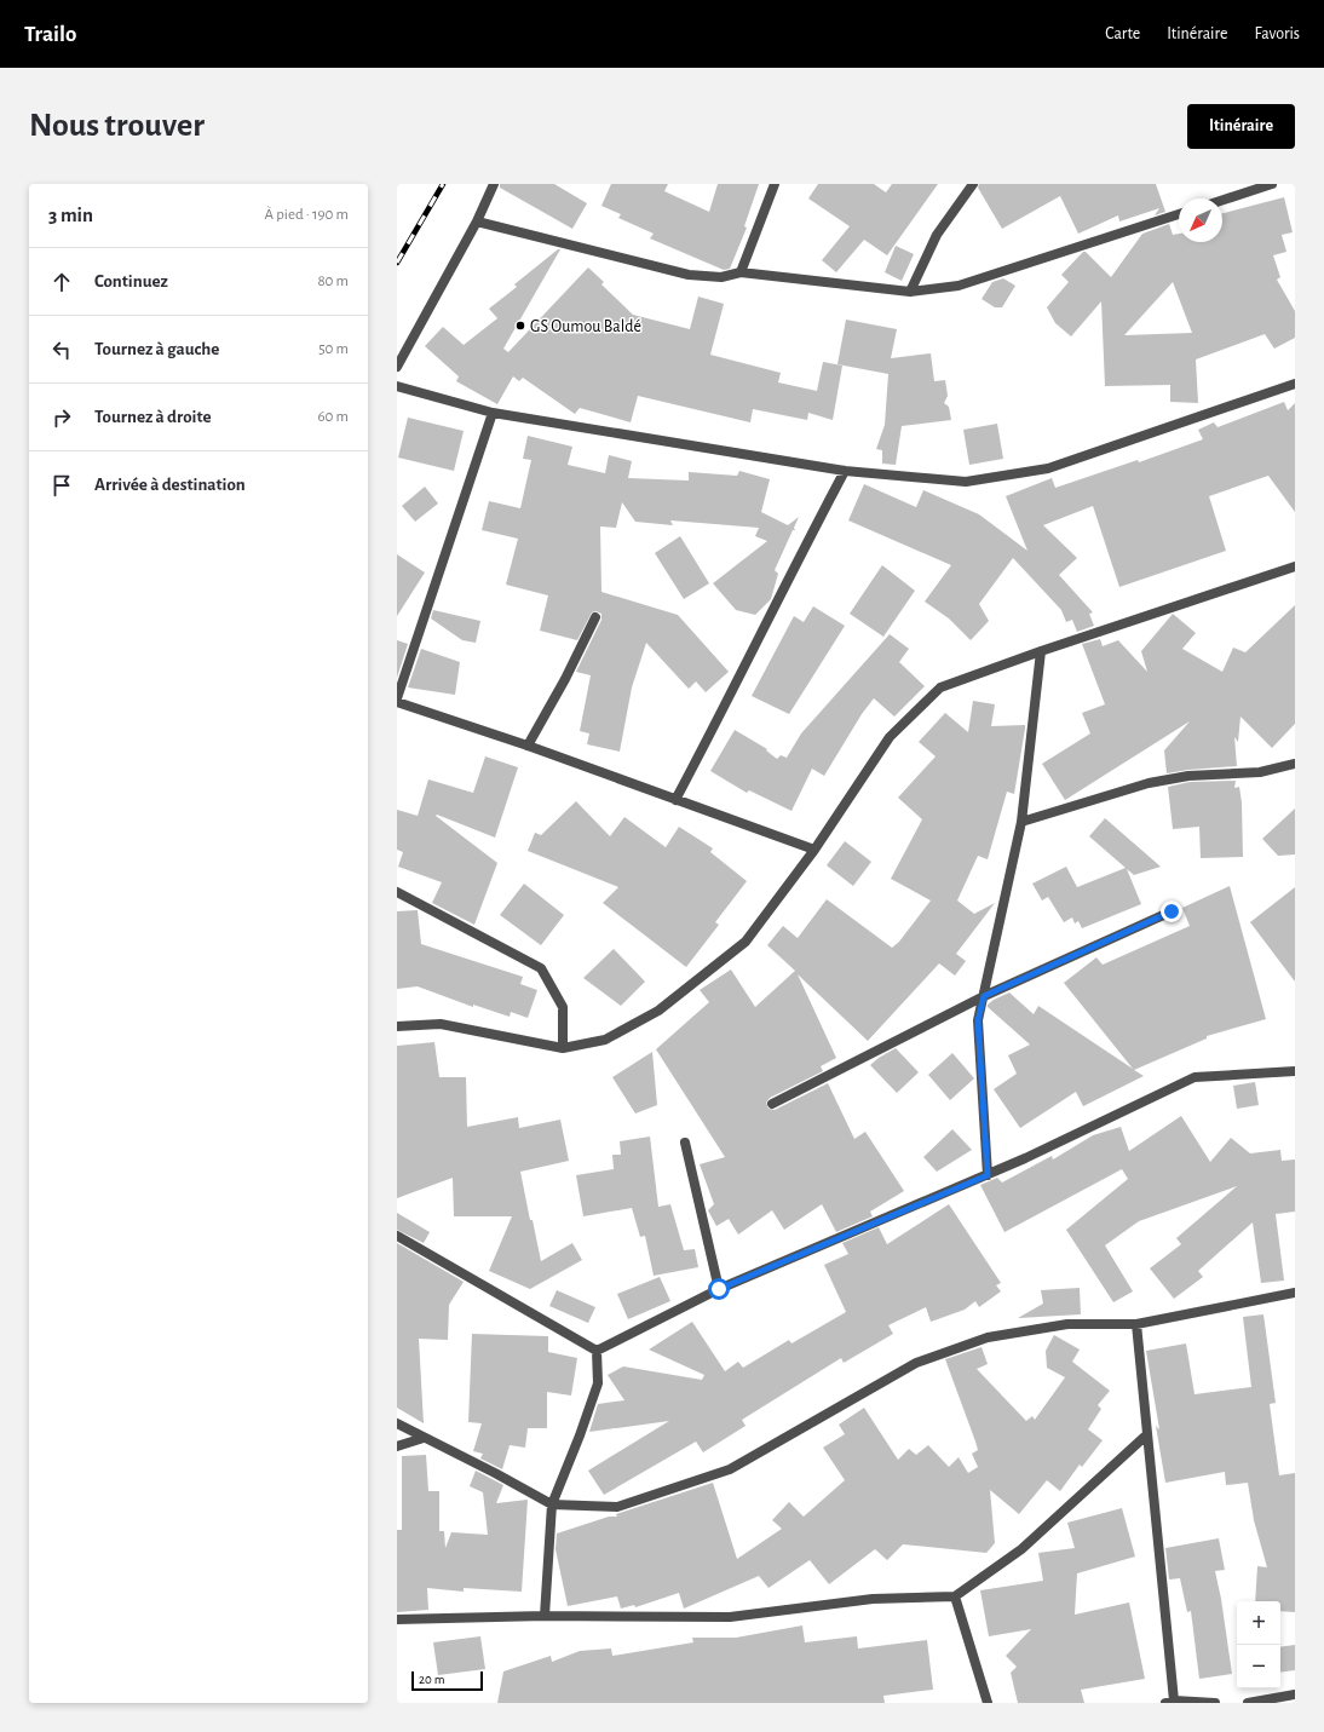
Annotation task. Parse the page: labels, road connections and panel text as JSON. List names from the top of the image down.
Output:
{
  "places": ["GS Oumou Baldé"],
  "scale_bar": "20 m",
  "north": "bottom left",
  "page": {
    "header": "Trailo",
    "nav": ["Carte", "Itinéraire", "Favoris"],
    "buttons": "Itinéraire",
    "title": "Nous trouver",
    "heading": ["3 min", "À pied · 190 m"],
    "list": [
      ["Continuez", "80 m"],
      ["Tournez à gauche", "50 m"],
      ["Tournez à droite", "60 m"],
      "Arrivée à destination"
    ],
    "map_buttons": ["+", "−"],
    "scale": "20 m"
  }
}
